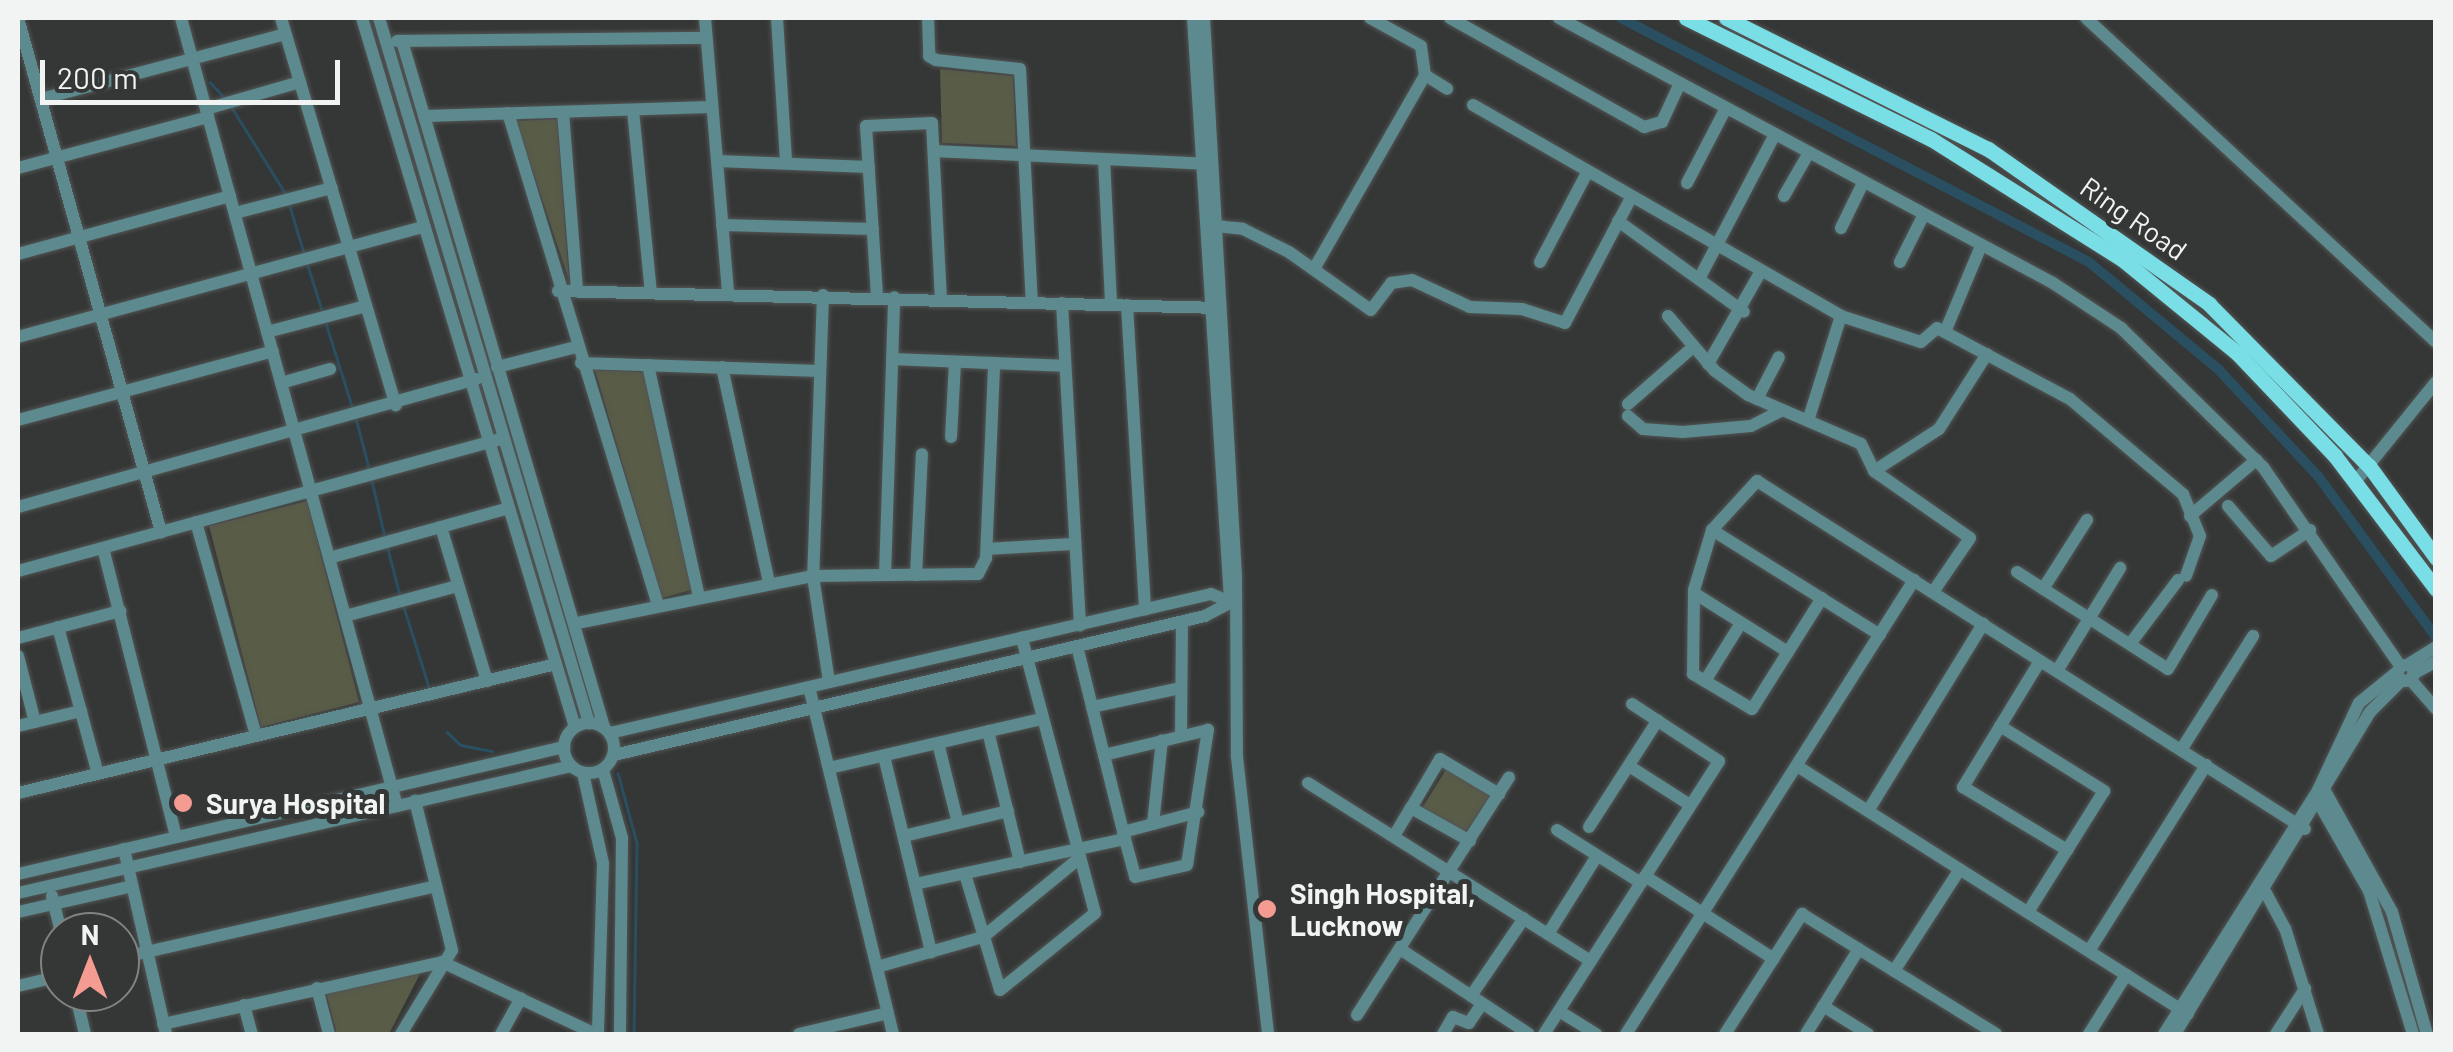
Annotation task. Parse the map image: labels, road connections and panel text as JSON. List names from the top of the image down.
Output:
{
  "streets": {
    "main road": ["Ring Road"]
  },
  "places": ["Surya Hospital", "Singh Hospital, Lucknow"],
  "scale_bar": "200 m",
  "north": "top"
}
